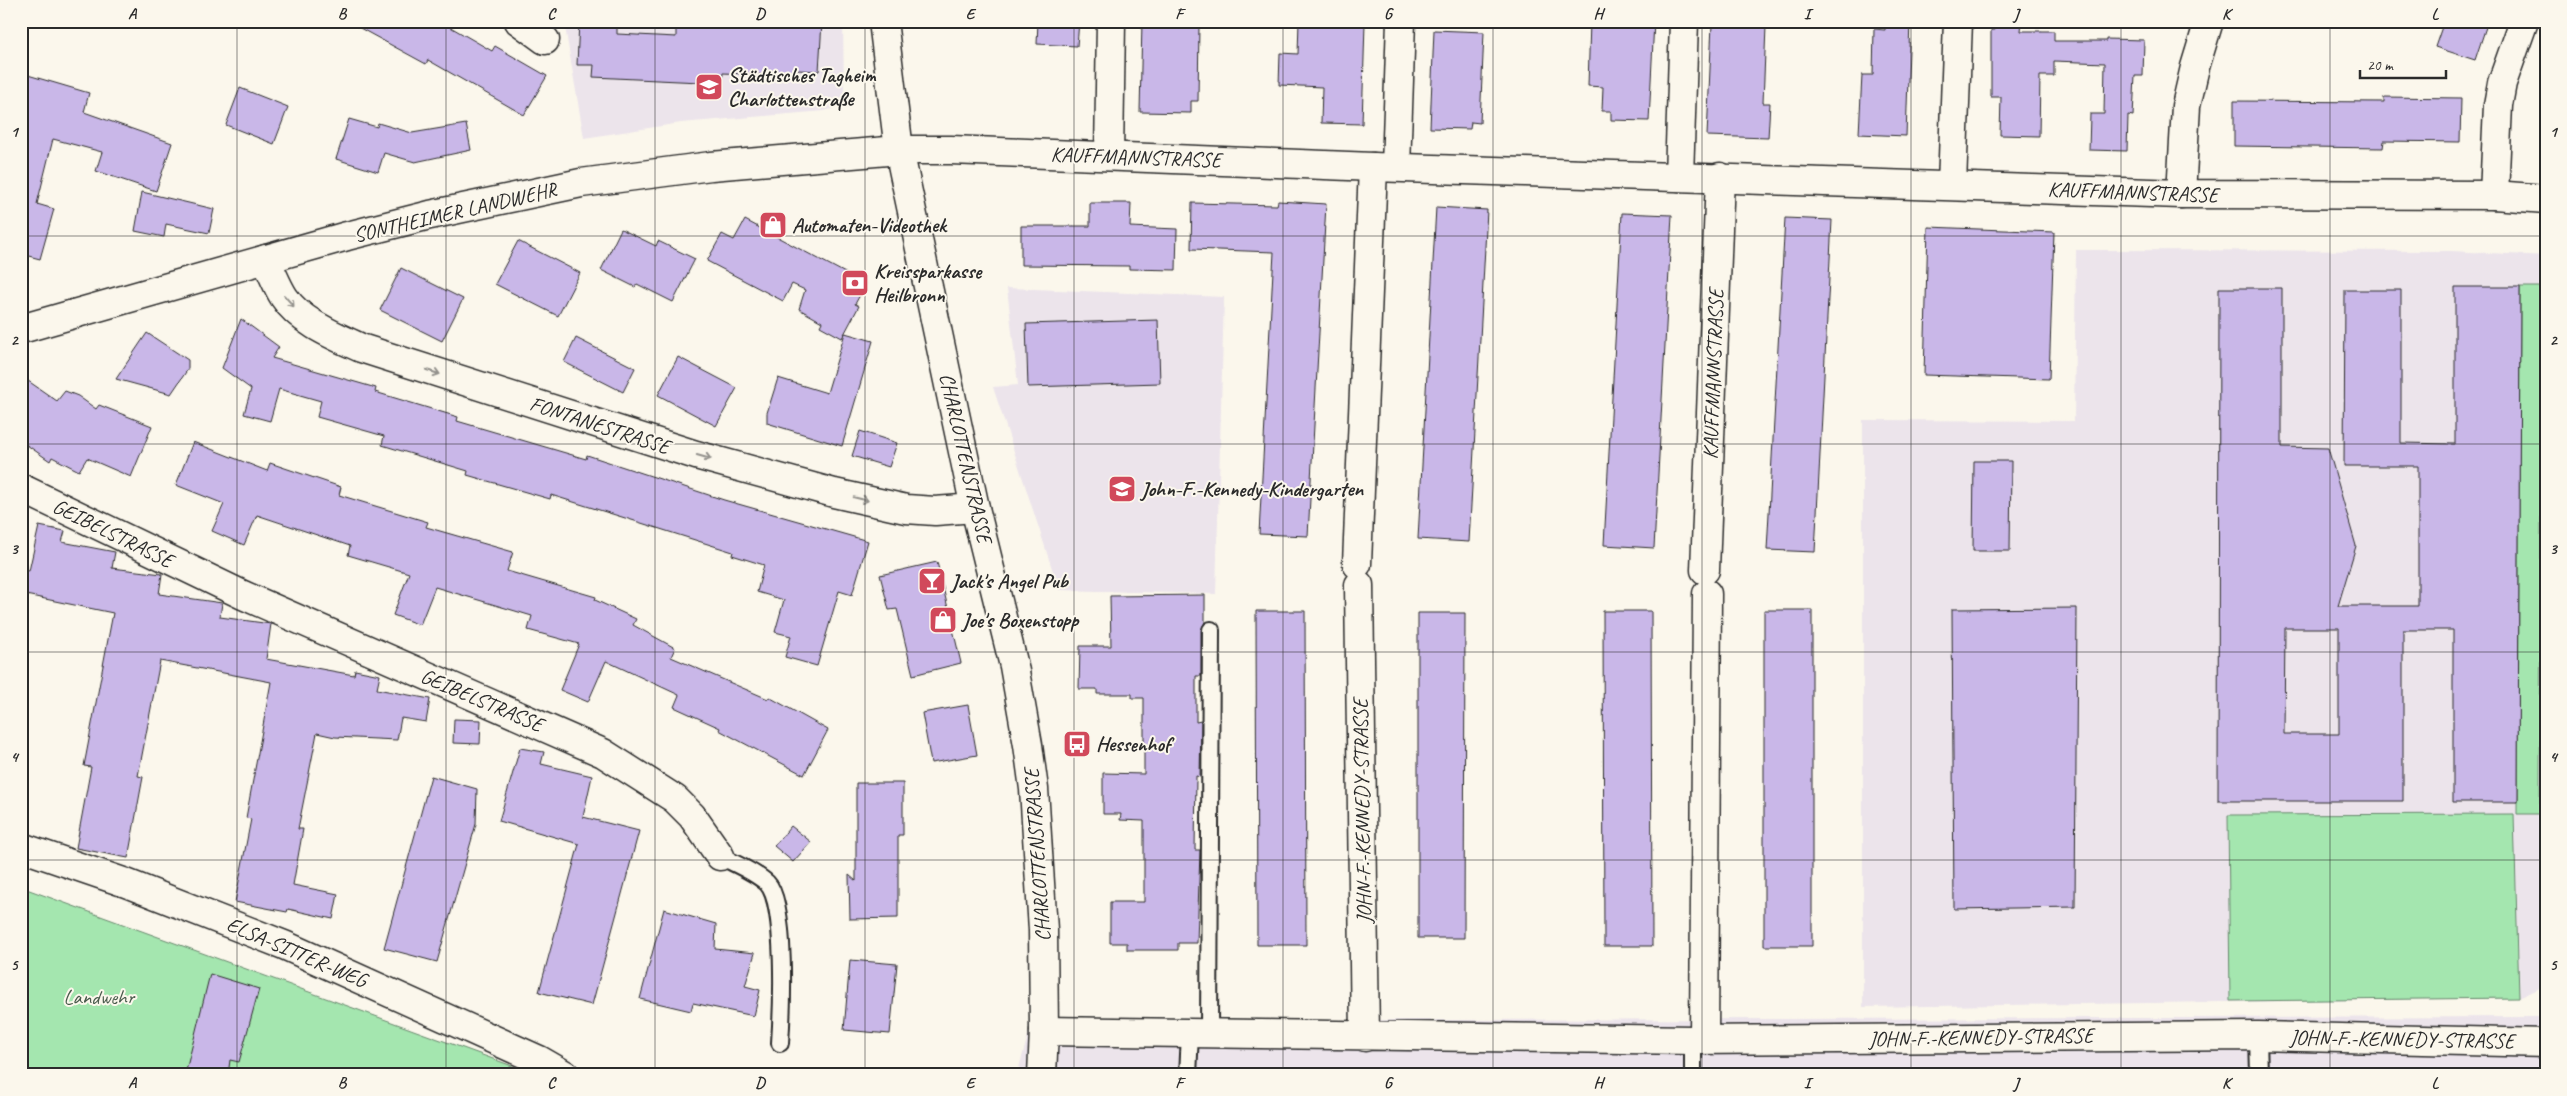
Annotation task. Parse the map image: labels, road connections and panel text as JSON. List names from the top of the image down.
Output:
{
  "streets": {
    "street": [
      "KAUFFMANNSTRASSE",
      "SONTHEIMER LANDWEHR",
      "FONTANESTRASSE",
      "CHARLOTTENSTRASSE",
      "GEIBELSTRASSE",
      "JOHN-F.-KENNEDY-STRASSE",
      "ELSA-SITTER-WEG"
    ]
  },
  "crossings": [
    ["KAUFFMANNSTRASSE", "SONTHEIMER LANDWEHR"],
    ["KAUFFMANNSTRASSE", "CHARLOTTENSTRASSE"],
    ["KAUFFMANNSTRASSE", "JOHN-F.-KENNEDY-STRASSE"],
    ["SONTHEIMER LANDWEHR", "FONTANESTRASSE"],
    ["SONTHEIMER LANDWEHR", "CHARLOTTENSTRASSE"],
    ["FONTANESTRASSE", "CHARLOTTENSTRASSE"],
    ["CHARLOTTENSTRASSE", "JOHN-F.-KENNEDY-STRASSE"]
  ],
  "one_way": ["FONTANESTRASSE"],
  "parks": ["Landwehr"],
  "places": {
    "school or university": ["Städtisches Tagheim Charlottenstraße", "John-F.-Kennedy-Kindergarten"],
    "shop": ["Automaten-Videothek", "Joe's Boxenstopp"],
    "bank": ["Kreissparkasse Heilbronn"],
    "bar": ["Jack's Angel Pub"],
    "bus stop": ["Hessenhof"]
  },
  "scale_bar": "20 m",
  "grid": {
    "columns": [
      "A",
      "B",
      "C",
      "D",
      "E",
      "F",
      "G",
      "H",
      "I",
      "J",
      "K",
      "L"
    ],
    "rows": [
      "1",
      "2",
      "3",
      "4",
      "5"
    ]
  }
}
